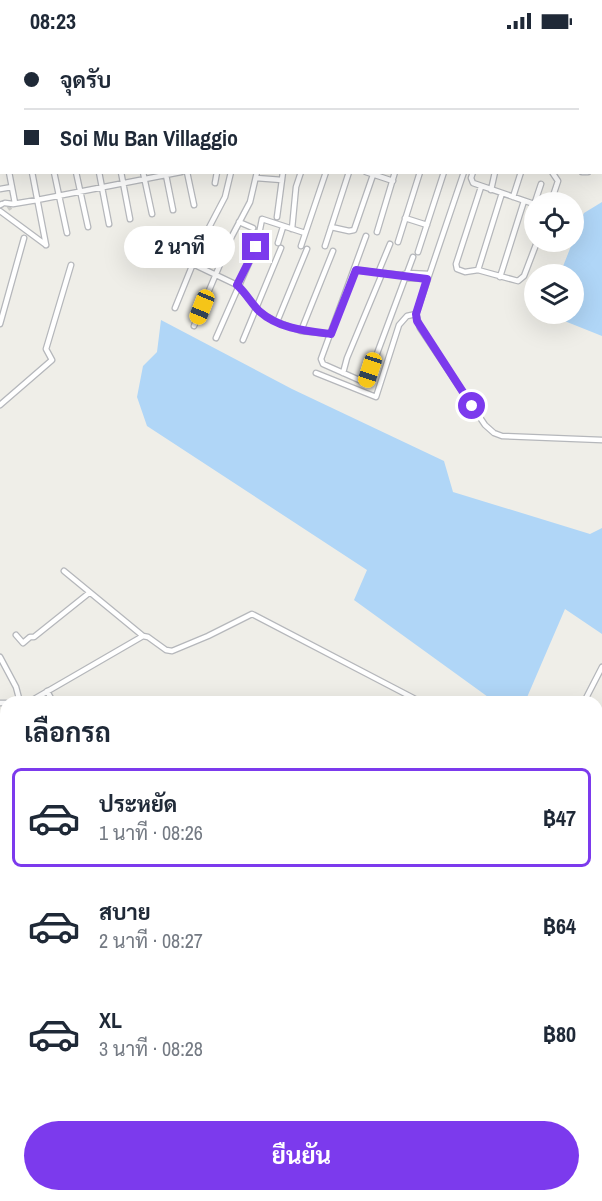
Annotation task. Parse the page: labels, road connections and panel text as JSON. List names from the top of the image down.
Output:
{
  "page": {
    "status": "08:23",
    "banner": ["จุดรับ", "Soi Mu Ban Villaggio"],
    "bubble": "2 นาที",
    "heading": "เลือกรถ",
    "list": [
      {
        "name": "ประหยัด",
        "note": "1 นาที · 08:26",
        "value": "฿47"
      },
      {
        "name": "สบาย",
        "note": "2 นาที · 08:27",
        "value": "฿64"
      },
      {
        "name": "XL",
        "note": "3 นาที · 08:28",
        "value": "฿80"
      }
    ],
    "buttons": "ยืนยัน"
  }
}
